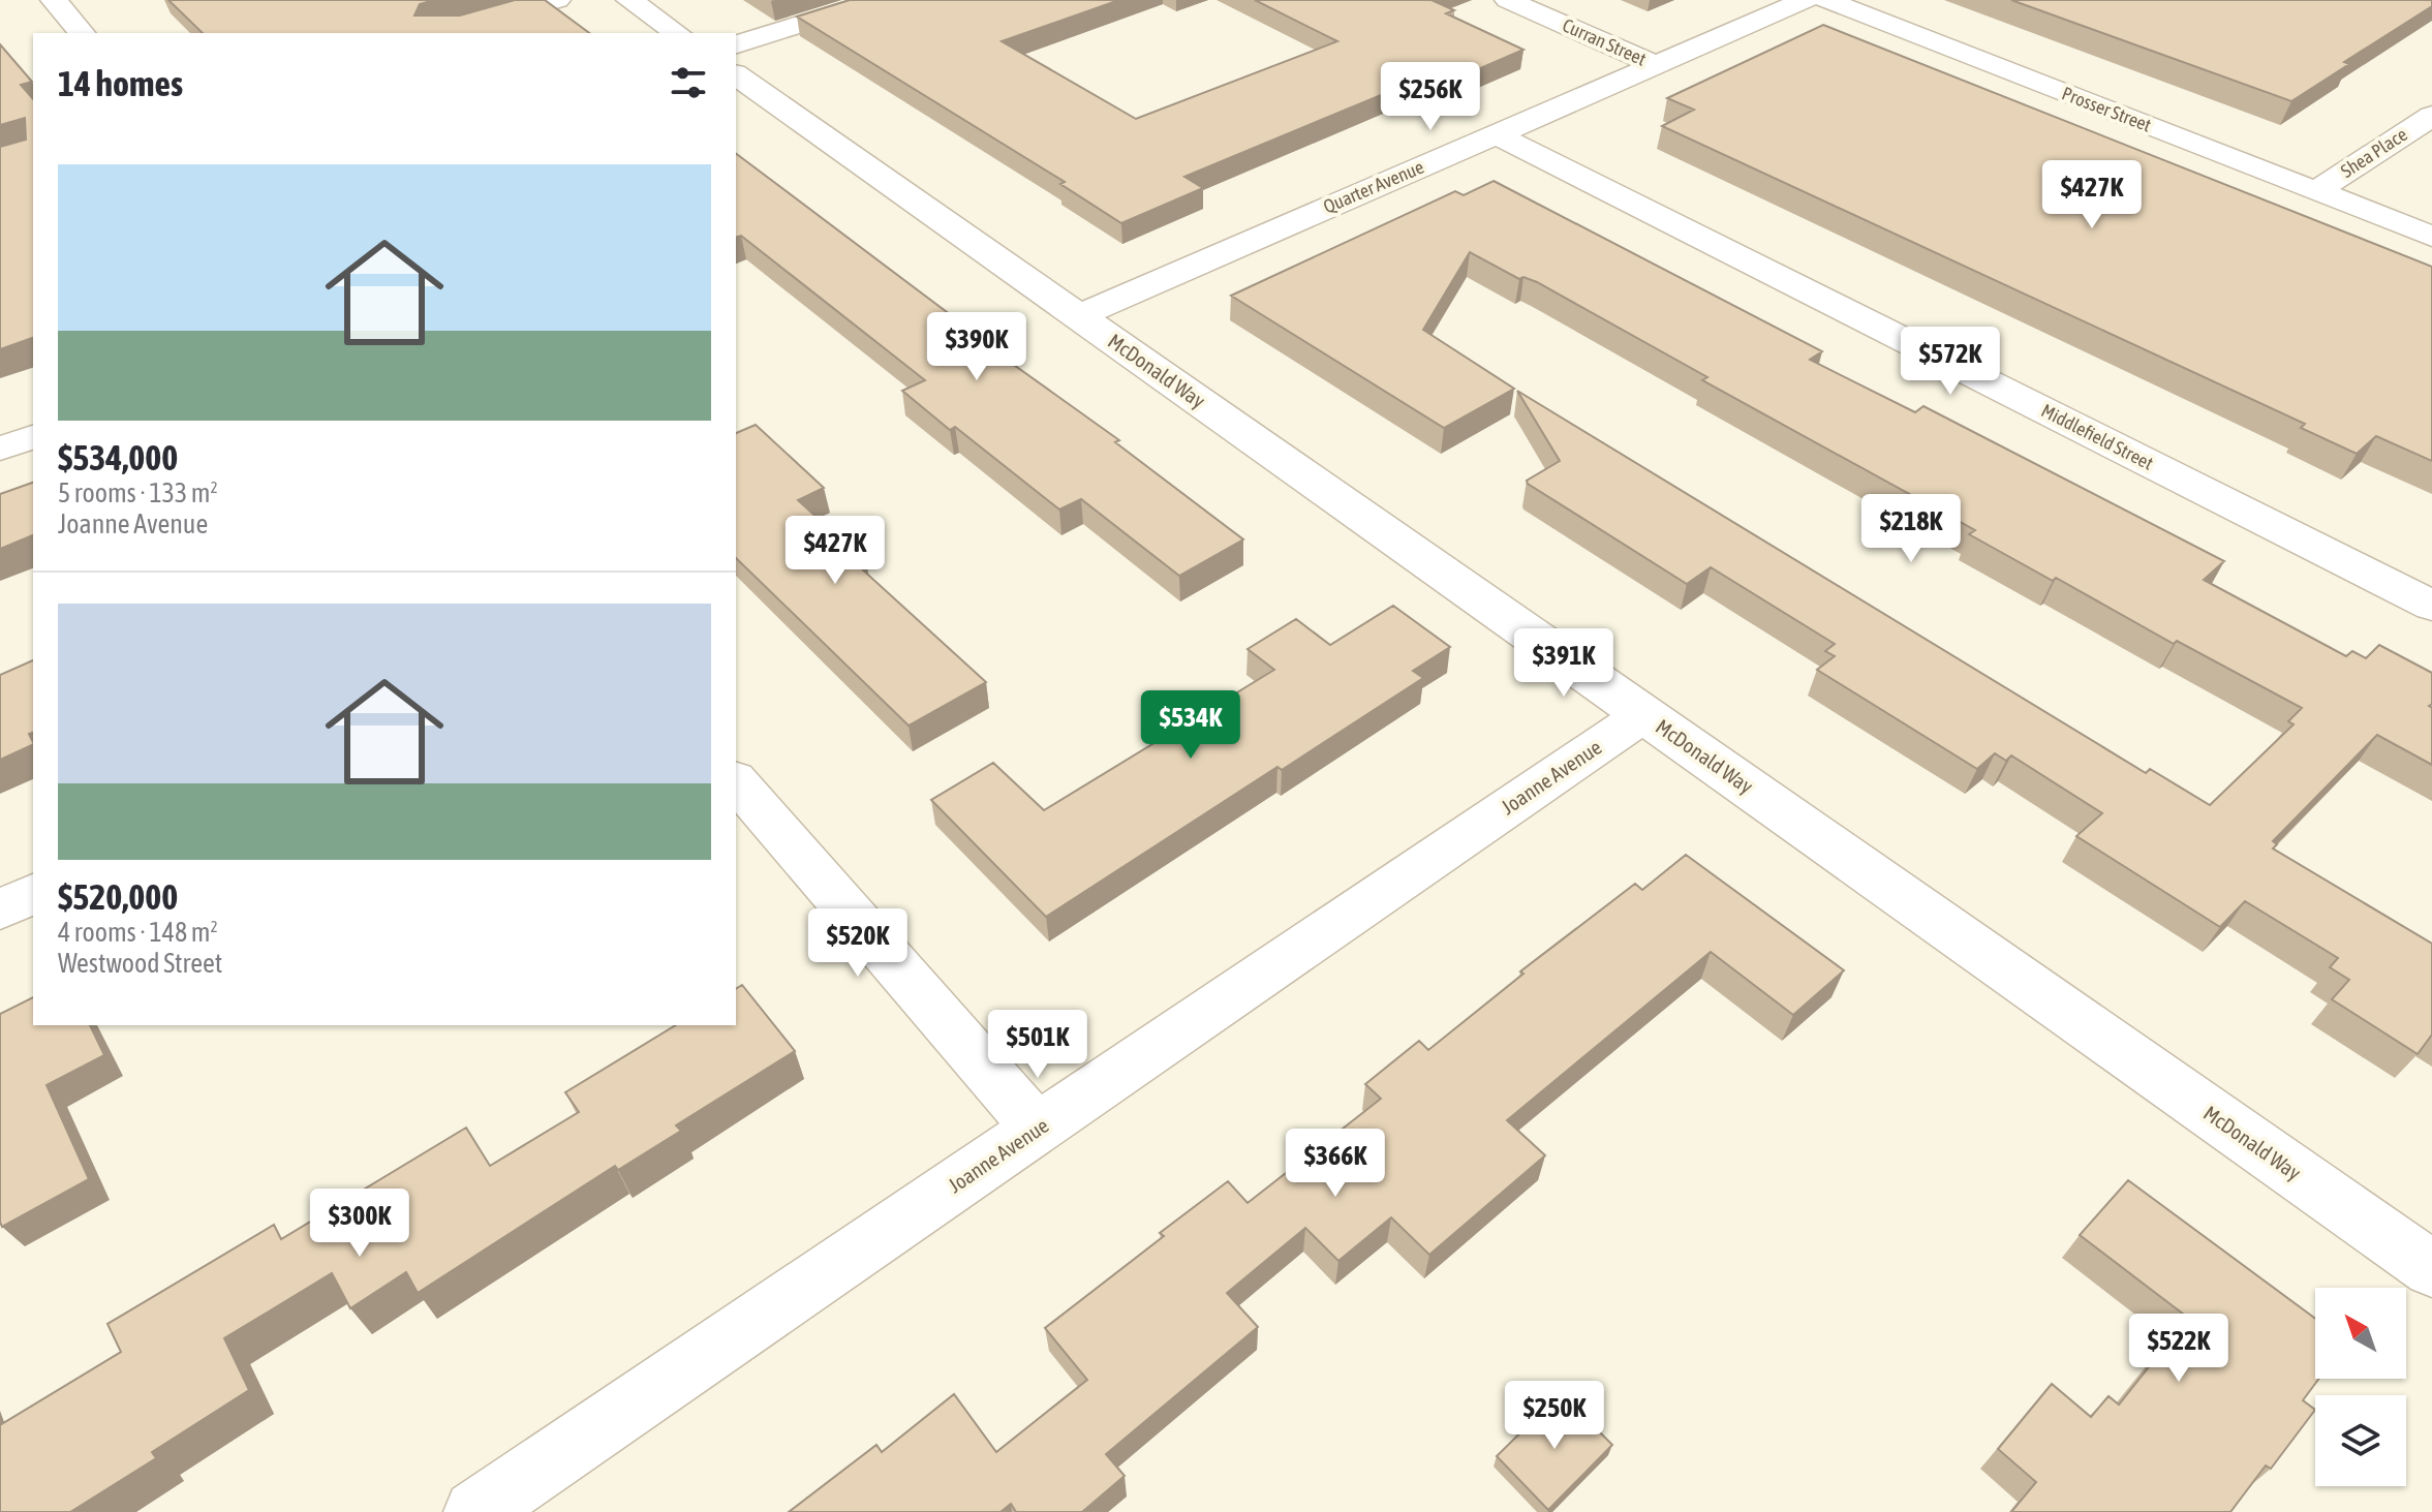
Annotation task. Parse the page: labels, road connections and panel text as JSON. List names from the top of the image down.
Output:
{
  "streets": {
    "street": [
      "Curran Street",
      "Prosser Street",
      "Shea Place",
      "Quarter Avenue",
      "McDonald Way",
      "Middlefield Street",
      "Joanne Avenue"
    ]
  },
  "crossings": [
    ["Curran Street", "Quarter Avenue"],
    ["Prosser Street", "Shea Place"],
    ["Quarter Avenue", "McDonald Way"],
    ["Quarter Avenue", "Middlefield Street"],
    ["McDonald Way", "Joanne Avenue"]
  ],
  "north": "top left",
  "page": {
    "heading": "14 homes",
    "price": [
      "$256K",
      "$427K",
      "$390K",
      "$572K",
      "$218K",
      "$427K",
      "$391K",
      "$534K",
      "$520K",
      "$501K",
      "$366K",
      "$300K",
      "$522K",
      "$250K"
    ],
    "list": [
      {
        "name": "$534,000",
        "note": "5 rooms · 133 m² · Joanne Avenue"
      },
      {
        "name": "$520,000",
        "note": "4 rooms · 148 m² · Westwood Street"
      }
    ]
  }
}
